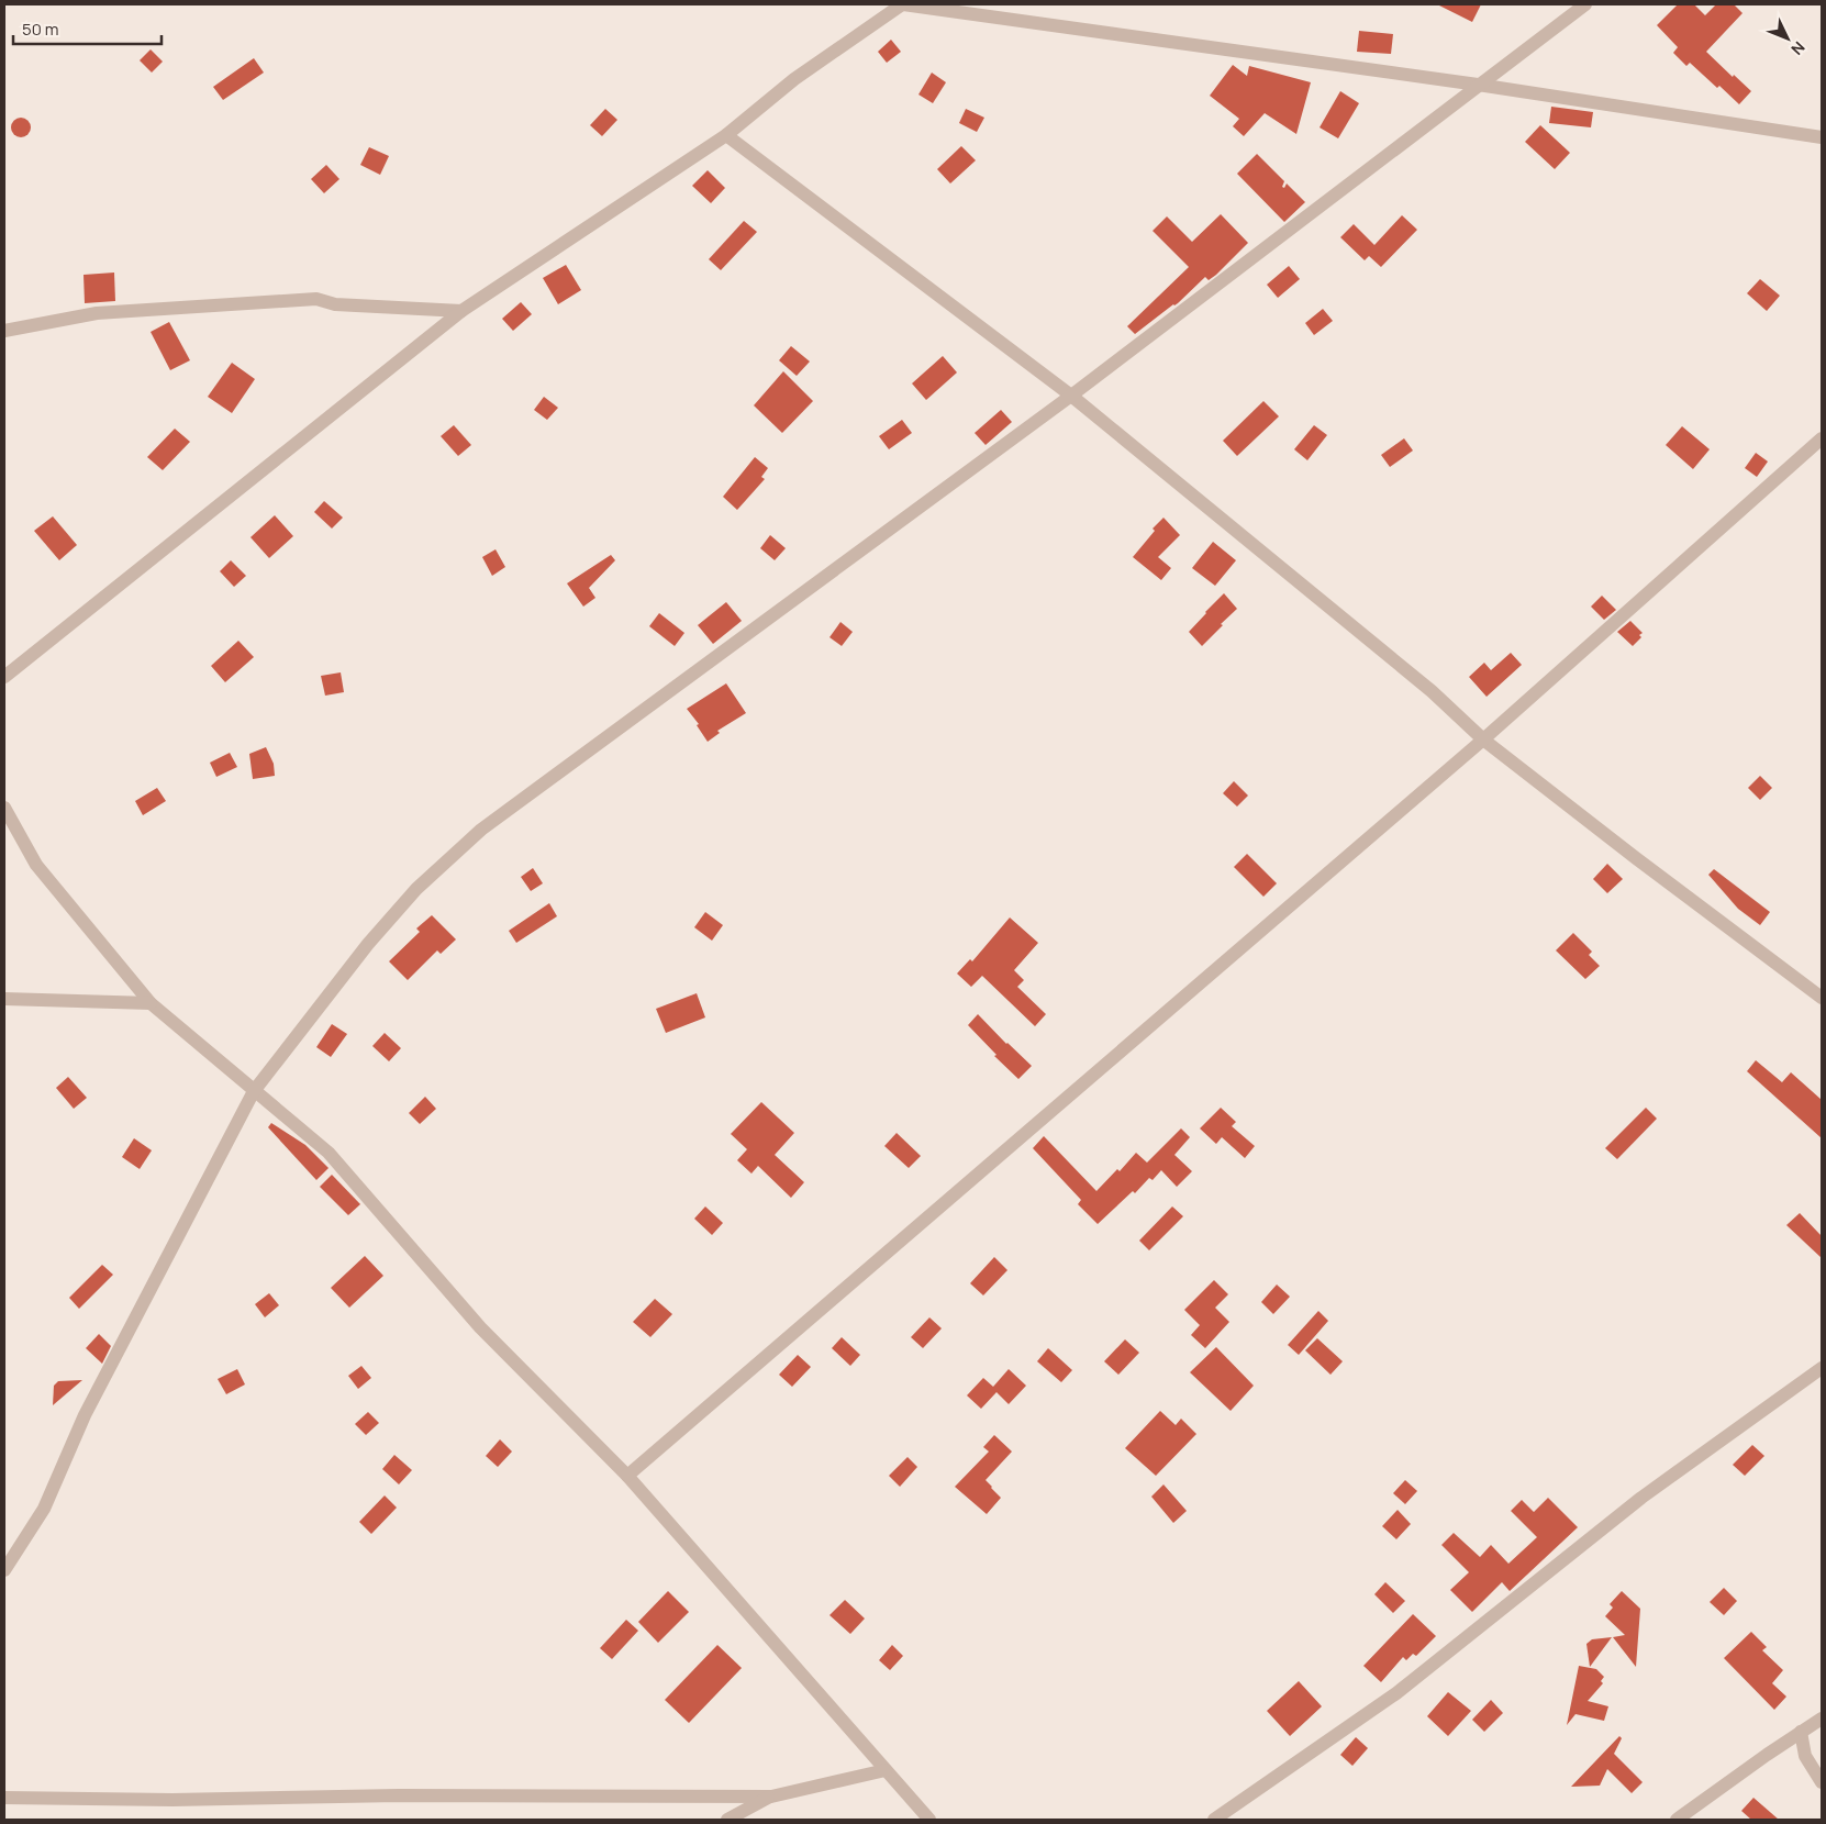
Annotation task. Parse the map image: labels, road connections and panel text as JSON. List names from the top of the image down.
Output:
{
  "scale_bar": "50 m",
  "north": "bottom right"
}
